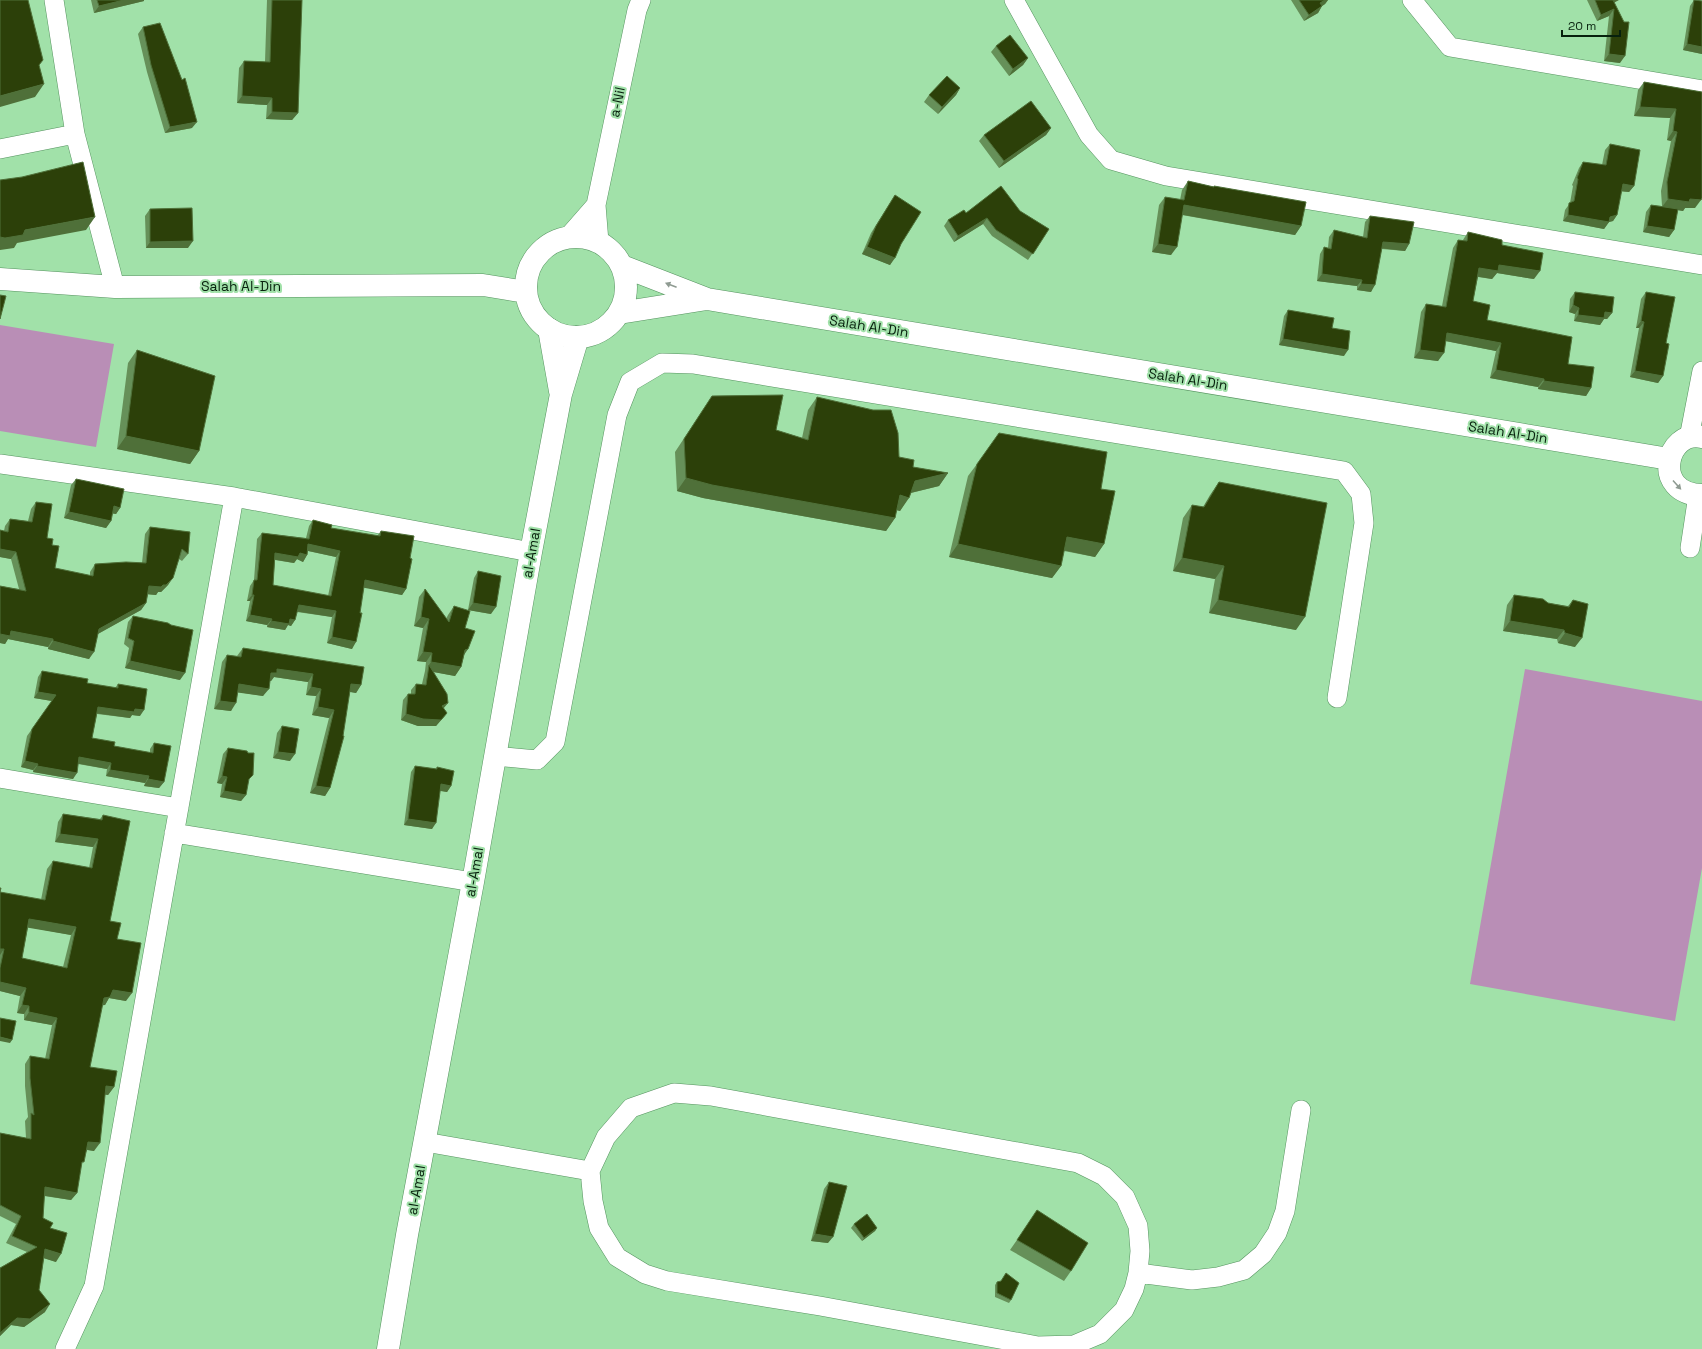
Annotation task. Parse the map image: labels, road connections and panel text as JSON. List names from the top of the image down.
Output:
{
  "streets": {
    "main road": ["Salah Al-Din", "al-Amal"],
    "street": ["a-Nil"]
  },
  "crossings": [
    ["a-Nil", "Salah Al-Din"],
    ["a-Nil", "al-Amal"],
    ["Salah Al-Din", "al-Amal"]
  ],
  "scale_bar": "20 m"
}
